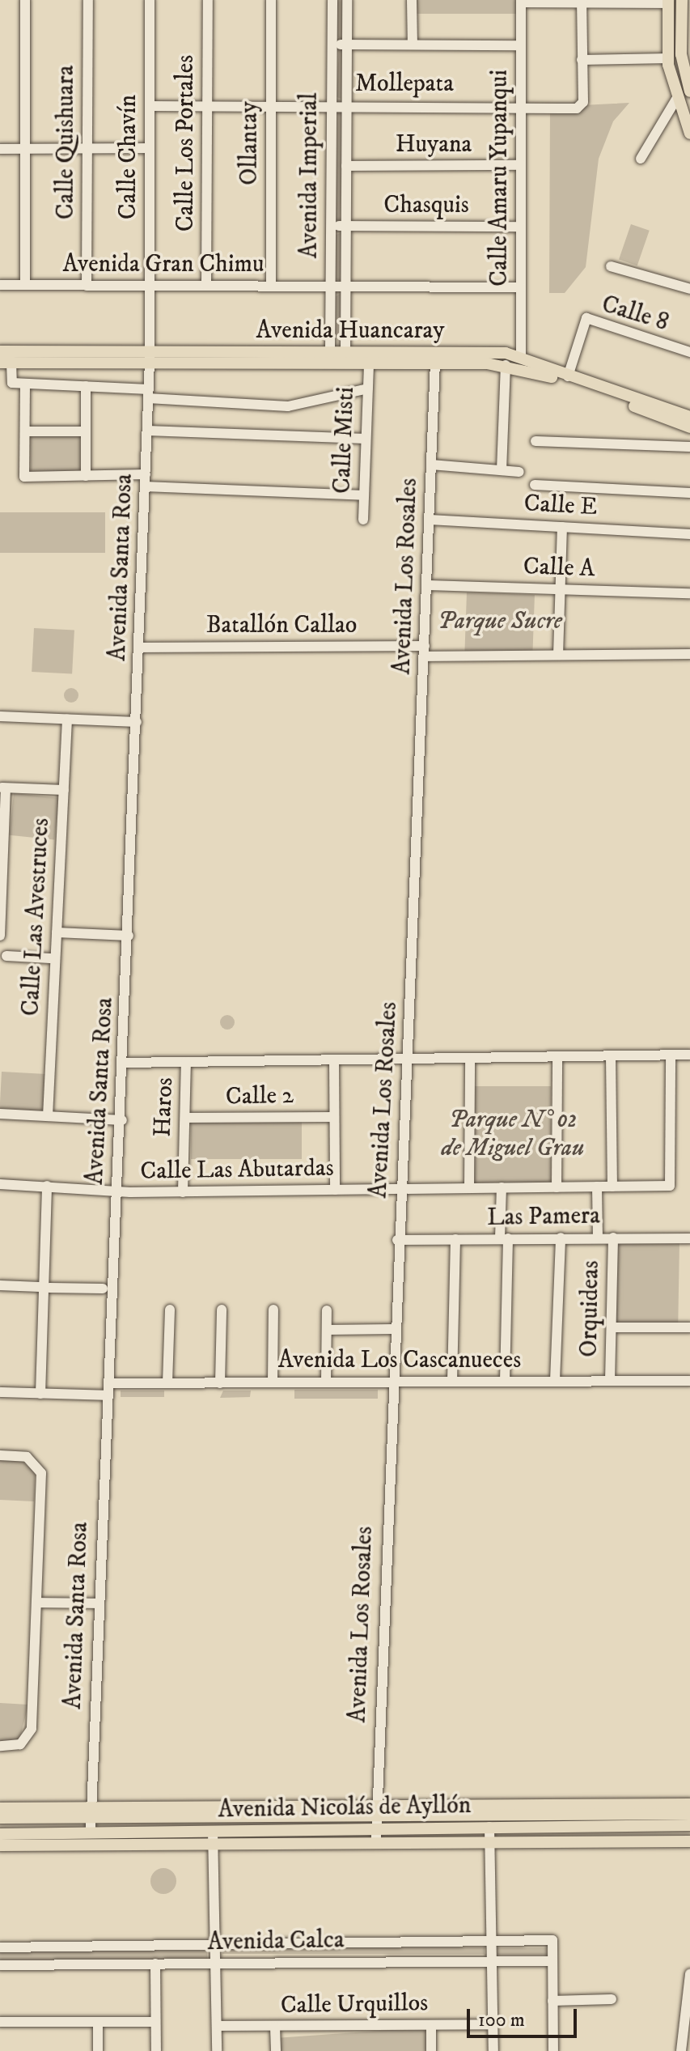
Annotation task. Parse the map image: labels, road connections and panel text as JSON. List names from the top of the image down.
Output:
{
  "streets": {
    "main road": ["Avenida Huancaray", "Avenida Nicolás de Ayllón"],
    "street": [
      "Mollepata",
      "Calle Quishuara",
      "Calle Los Portales",
      "Ollantay",
      "Huyana",
      "Calle Chavín",
      "Avenida Imperial",
      "Calle Amaru Yupanqui",
      "Chasquis",
      "Avenida Gran Chimu",
      "Calle 8",
      "Calle Misti",
      "Calle E",
      "Avenida Santa Rosa",
      "Calle A",
      "Avenida Los Rosales",
      "Batallón Callao",
      "Calle Las Avestruces",
      "Calle 2",
      "Haros",
      "Calle Las Abutardas",
      "Las Pamera",
      "Orquideas",
      "Avenida Los Cascanueces",
      "Avenida Calca",
      "Calle Urquillos"
    ]
  },
  "crossings": [
    ["Mollepata", "Calle Los Portales"],
    ["Mollepata", "Ollantay"],
    ["Mollepata", "Calle Chavín"],
    ["Mollepata", "Avenida Imperial"],
    ["Mollepata", "Calle Amaru Yupanqui"],
    ["Calle Quishuara", "Avenida Gran Chimu"],
    ["Calle Los Portales", "Avenida Gran Chimu"],
    ["Ollantay", "Avenida Gran Chimu"],
    ["Huyana", "Avenida Imperial"],
    ["Huyana", "Calle Amaru Yupanqui"],
    ["Calle Chavín", "Avenida Gran Chimu"],
    ["Calle Chavín", "Avenida Huancaray"],
    ["Calle Chavín", "Avenida Santa Rosa"],
    ["Avenida Imperial", "Chasquis"],
    ["Avenida Imperial", "Avenida Gran Chimu"],
    ["Avenida Imperial", "Avenida Huancaray"],
    ["Calle Amaru Yupanqui", "Chasquis"],
    ["Calle Amaru Yupanqui", "Avenida Gran Chimu"],
    ["Calle Amaru Yupanqui", "Avenida Huancaray"],
    ["Calle 8", "Avenida Huancaray"],
    ["Avenida Huancaray", "Calle Misti"],
    ["Avenida Huancaray", "Avenida Santa Rosa"],
    ["Avenida Huancaray", "Avenida Los Rosales"],
    ["Calle E", "Avenida Los Rosales"],
    ["Avenida Santa Rosa", "Batallón Callao"],
    ["Avenida Santa Rosa", "Calle Las Abutardas"],
    ["Avenida Santa Rosa", "Avenida Los Cascanueces"],
    ["Avenida Santa Rosa", "Avenida Nicolás de Ayllón"],
    ["Calle A", "Avenida Los Rosales"],
    ["Avenida Los Rosales", "Batallón Callao"],
    ["Avenida Los Rosales", "Calle Las Abutardas"],
    ["Avenida Los Rosales", "Las Pamera"],
    ["Avenida Los Rosales", "Avenida Los Cascanueces"],
    ["Avenida Los Rosales", "Avenida Nicolás de Ayllón"],
    ["Calle 2", "Haros"],
    ["Haros", "Calle Las Abutardas"],
    ["Las Pamera", "Orquideas"],
    ["Orquideas", "Avenida Los Cascanueces"]
  ],
  "parks": ["Parque Sucre", "Parque N° 02 de Miguel Grau"],
  "scale_bar": "100 m"
}
